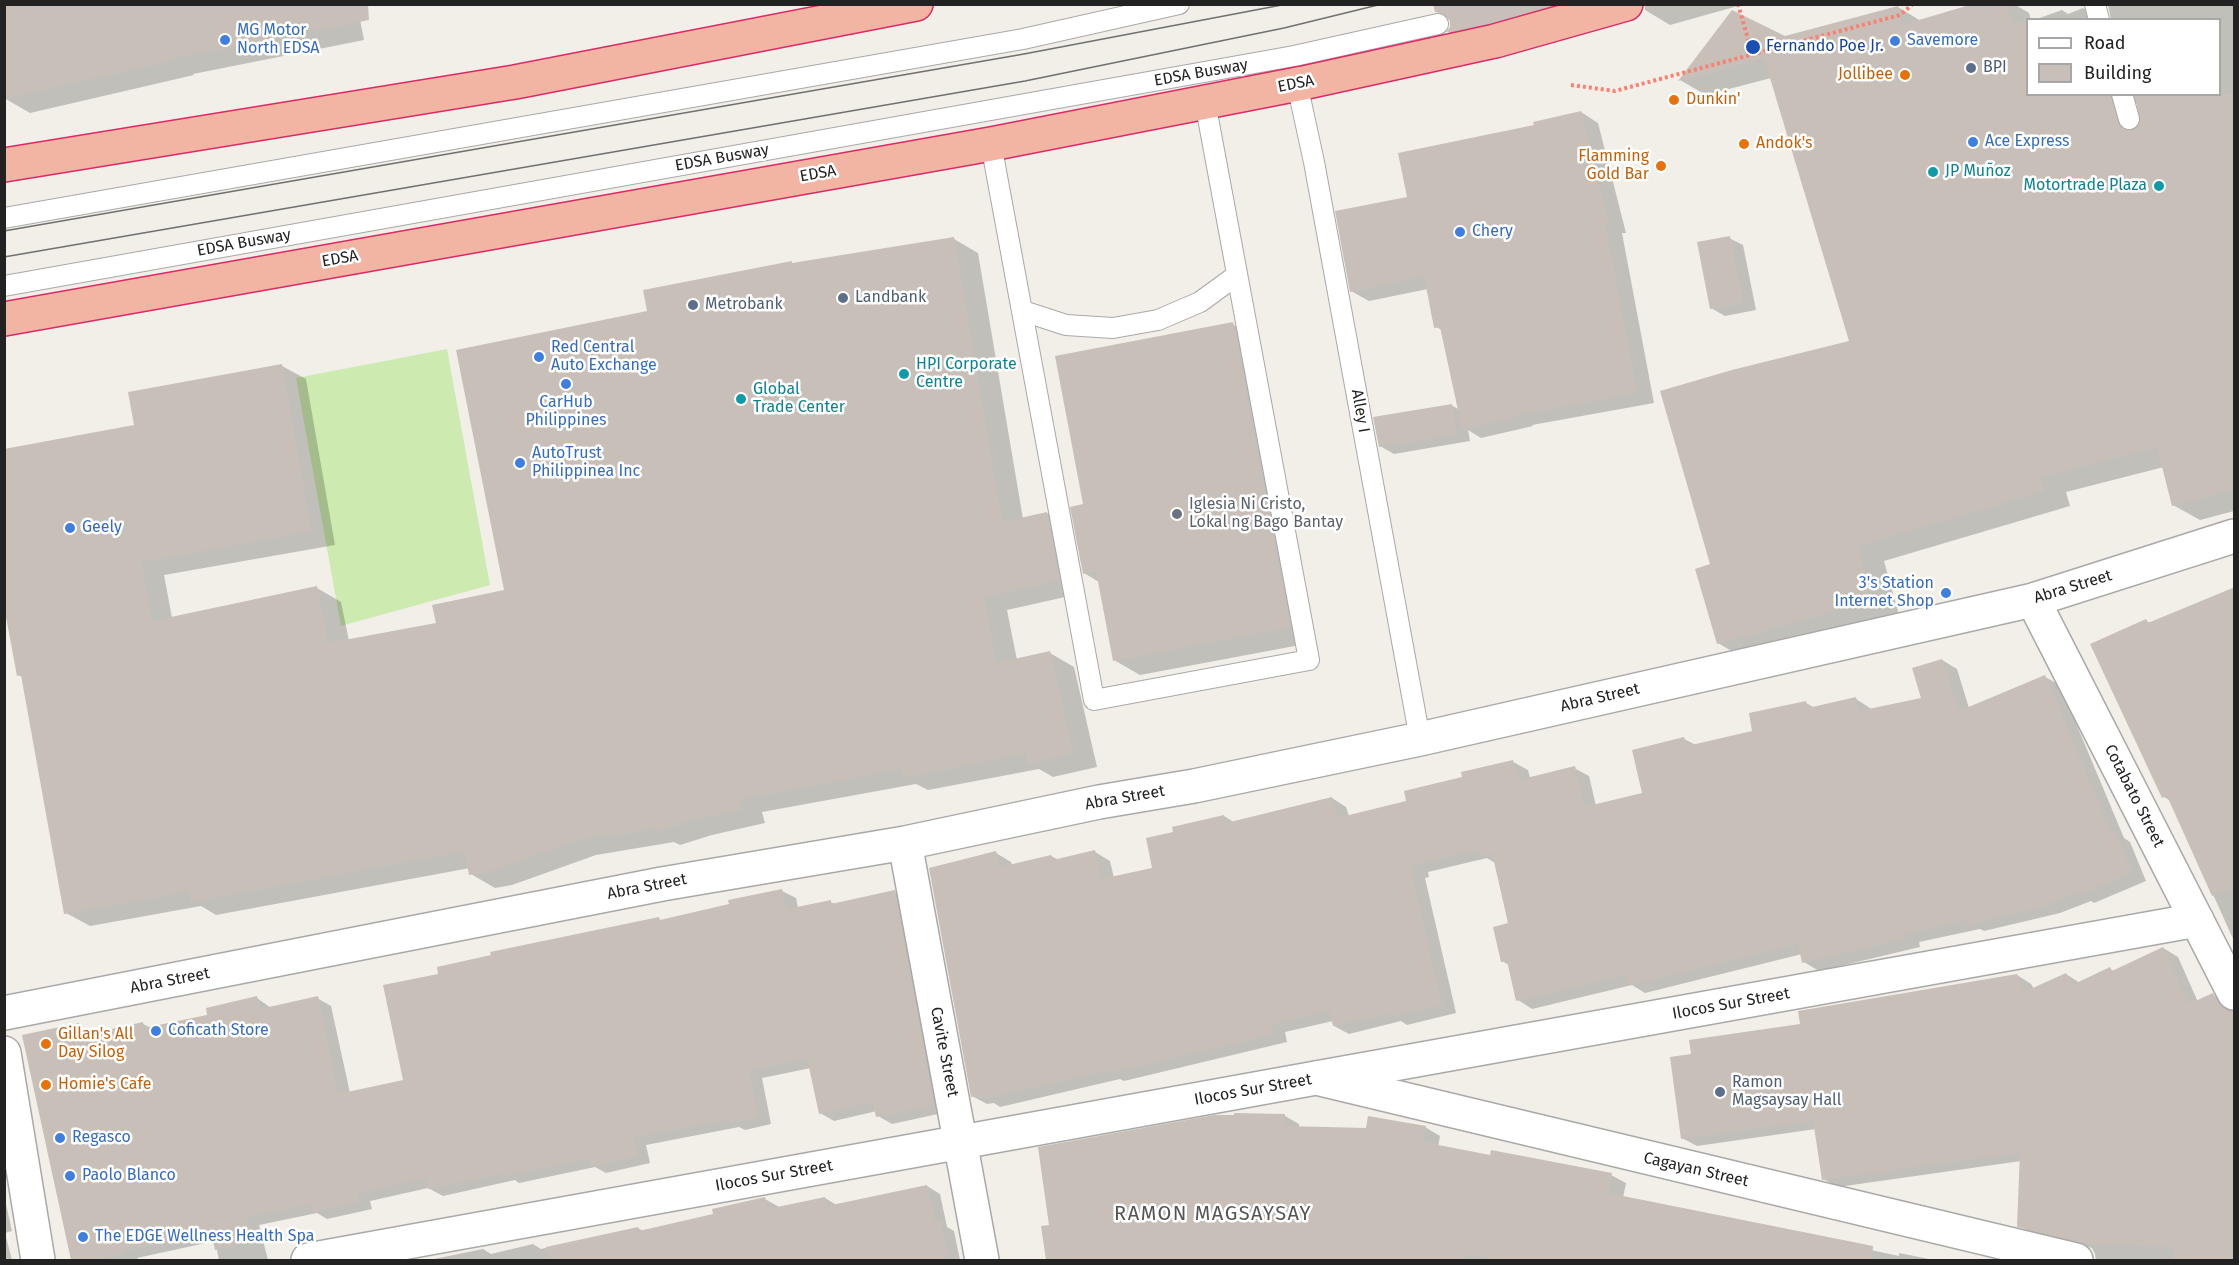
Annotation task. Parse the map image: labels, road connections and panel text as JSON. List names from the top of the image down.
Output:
{
  "streets": {
    "highway": ["EDSA"],
    "street": [
      "Abra Street",
      "Cotabato Street",
      "Ilocos Sur Street",
      "Cavite Street",
      "Cagayan Street"
    ],
    "lane": ["EDSA Busway", "Alley I"]
  },
  "crossings": [
    ["EDSA", "Alley I"],
    ["Alley I", "Abra Street"],
    ["Abra Street", "Cotabato Street"],
    ["Abra Street", "Cavite Street"],
    ["Cotabato Street", "Ilocos Sur Street"],
    ["Ilocos Sur Street", "Cavite Street"],
    ["Ilocos Sur Street", "Cagayan Street"]
  ],
  "districts": ["RAMON MAGSAYSAY"],
  "places": [
    "MG Motor North EDSA",
    "Savemore",
    "Fernando Poe Jr.",
    "BPI",
    "Jollibee",
    "Dunkin'",
    "Ace Express",
    "Andok's",
    "Flamming Gold Bar",
    "JP Muñoz",
    "Motortrade Plaza",
    "Chery",
    "Landbank",
    "Metrobank",
    "Red Central Auto Exchange",
    "HPI Corporate Centre",
    "CarHub Philippines",
    "Global Trade Center",
    "AutoTrust Philippinea Inc",
    "Iglesia Ni Cristo, Lokal ng Bago Bantay",
    "Geely",
    "3's Station Internet Shop",
    "Coficath Store",
    "Gillan's All Day Silog",
    "Homie's Cafe",
    "Ramon Magsaysay Hall",
    "Regasco",
    "Paolo Blanco",
    "The EDGE Wellness Health Spa"
  ],
  "legend": ["Road", "Building"]
}
